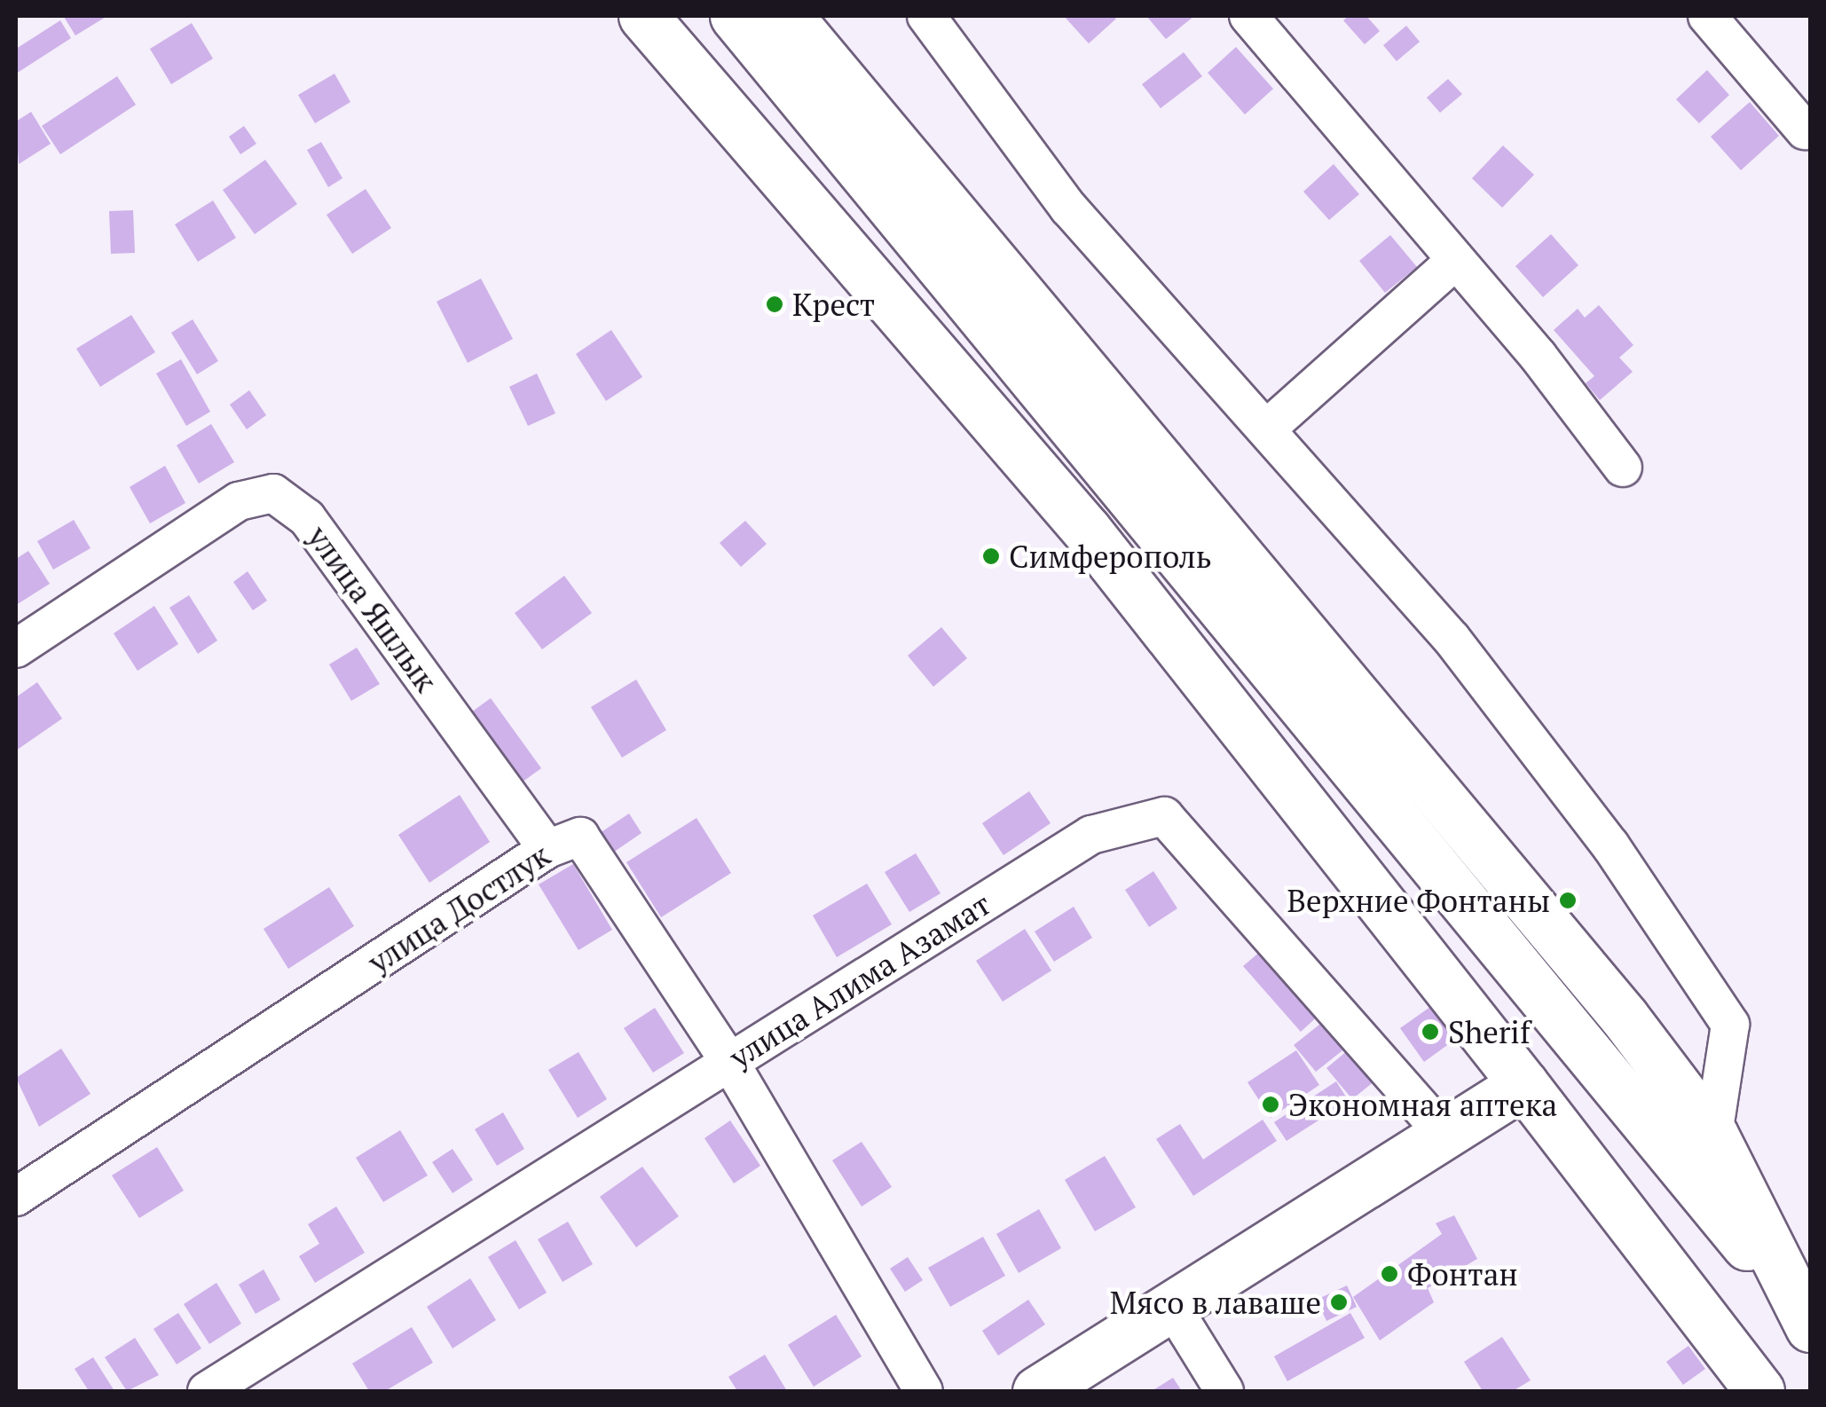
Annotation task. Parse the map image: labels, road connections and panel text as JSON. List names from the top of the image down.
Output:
{
  "streets": {
    "street": ["улица Яшлык", "улица Достлук", "улица Алима Азамат"]
  },
  "crossings": [
    ["улица Яшлык", "улица Достлук"],
    ["улица Достлук", "улица Алима Азамат"]
  ],
  "places": [
    "Крест",
    "Симферополь",
    "Верхние Фонтаны",
    "Sherif",
    "Экономная аптека",
    "Фонтан",
    "Мясо в лаваше"
  ]
}
